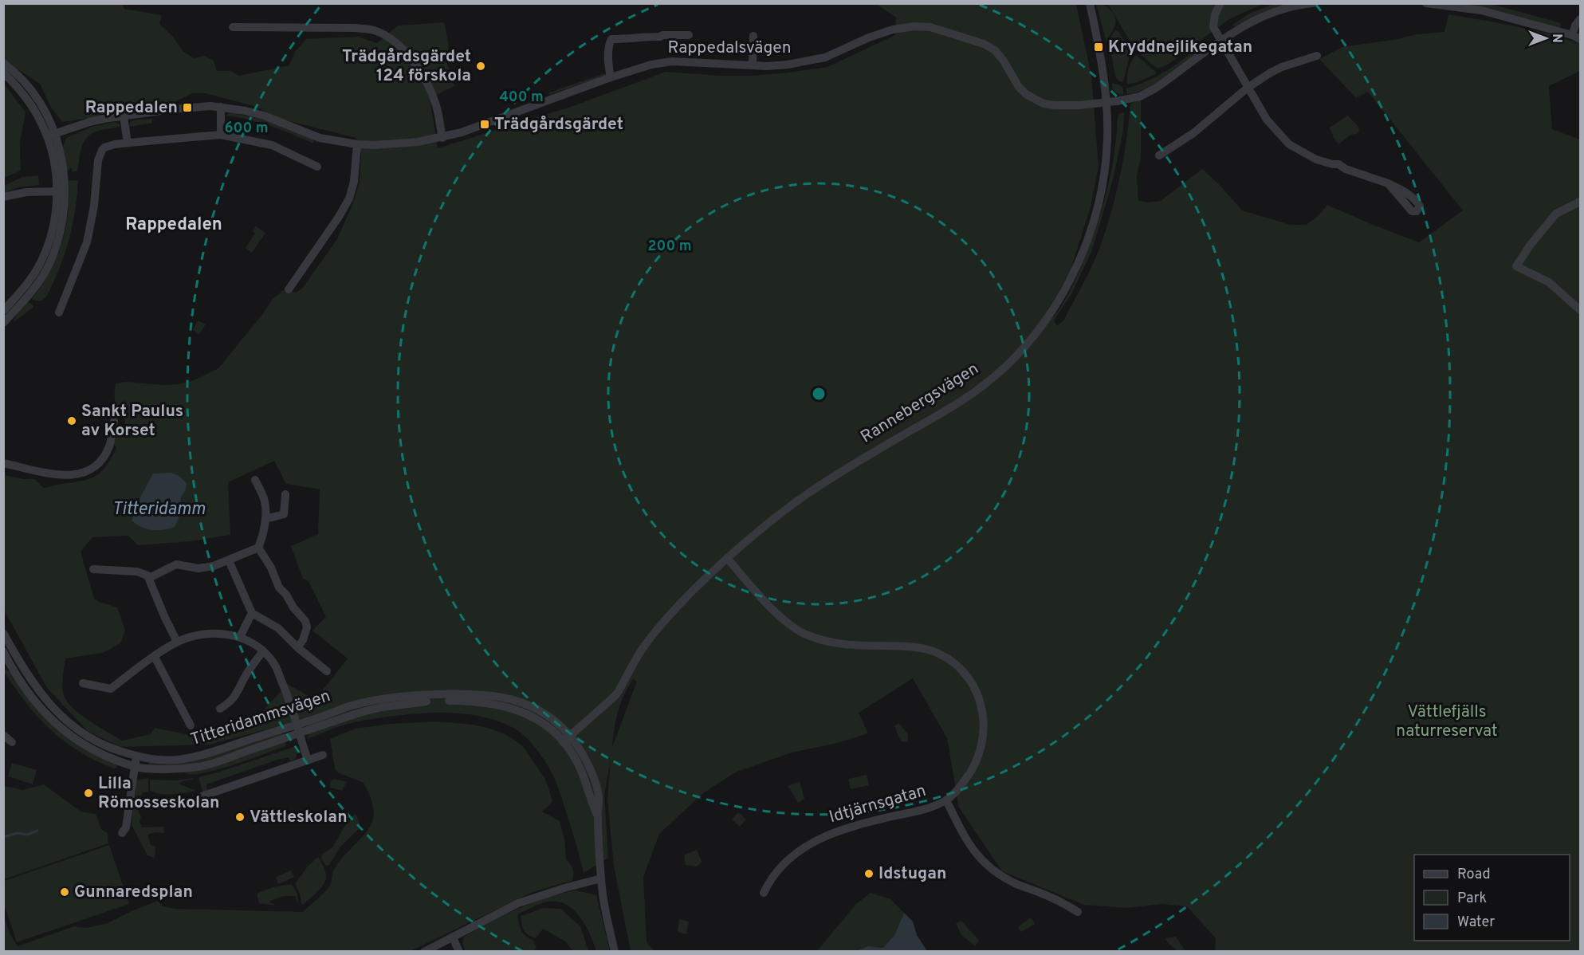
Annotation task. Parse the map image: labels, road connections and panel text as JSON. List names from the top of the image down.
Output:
{
  "streets": {
    "street": [
      "Rappedalsvägen",
      "Rannebergsvägen",
      "Titteridammsvägen",
      "Idtjärnsgatan"
    ]
  },
  "crossings": [
    ["Rappedalsvägen", "Rannebergsvägen"],
    ["Rannebergsvägen", "Titteridammsvägen"],
    ["Rannebergsvägen", "Idtjärnsgatan"]
  ],
  "districts": ["Rappedalen"],
  "water": ["Titteridamm"],
  "parks": ["Vättlefjälls naturreservat"],
  "places": {
    "transit": ["Kryddnejlikegatan", "Rappedalen", "Trädgårdsgärdet"],
    "other": [
      "Trädgårdsgärdet 124 förskola",
      "Sankt Paulus av Korset",
      "Lilla Römosseskolan",
      "Vättleskolan",
      "Idstugan",
      "Gunnaredsplan"
    ]
  },
  "legend": ["Road", "Park", "Water"],
  "north": "right",
  "rings": ["400 m", "600 m", "200 m"]
}
